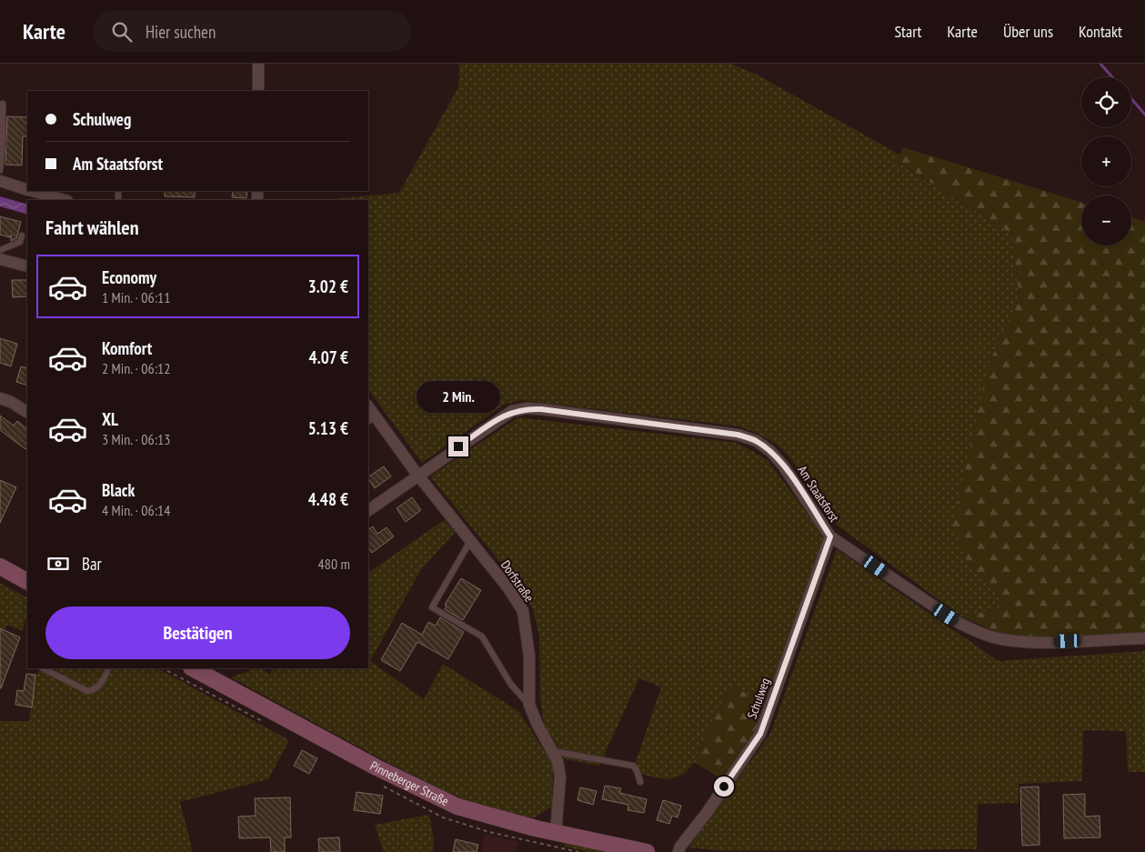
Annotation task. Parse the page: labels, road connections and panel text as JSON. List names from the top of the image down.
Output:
{
  "streets": {
    "main road": ["Pinneberger Straße"],
    "street": ["Am Staatsforst", "Dorfstraße", "Schulweg"]
  },
  "crossings": [
    ["Am Staatsforst", "Dorfstraße"],
    ["Am Staatsforst", "Schulweg"],
    ["Dorfstraße", "Pinneberger Straße"]
  ],
  "page": {
    "header": "Karte",
    "search": "Hier suchen",
    "nav": [
      "Start",
      "Karte",
      "Über uns",
      "Kontakt"
    ],
    "map_buttons": ["+", "−"],
    "banner": ["Schulweg", "Am Staatsforst"],
    "heading": "Fahrt wählen",
    "list": [
      {
        "name": "Economy",
        "note": "1 Min. · 06:11",
        "value": "3.02 €"
      },
      {
        "name": "Komfort",
        "note": "2 Min. · 06:12",
        "value": "4.07 €"
      },
      {
        "name": "XL",
        "note": "3 Min. · 06:13",
        "value": "5.13 €"
      },
      {
        "name": "Black",
        "note": "4 Min. · 06:14",
        "value": "4.48 €"
      }
    ],
    "bubble": "2 Min.",
    "pay": ["Bar", "480 m"],
    "buttons": "Bestätigen"
  }
}
